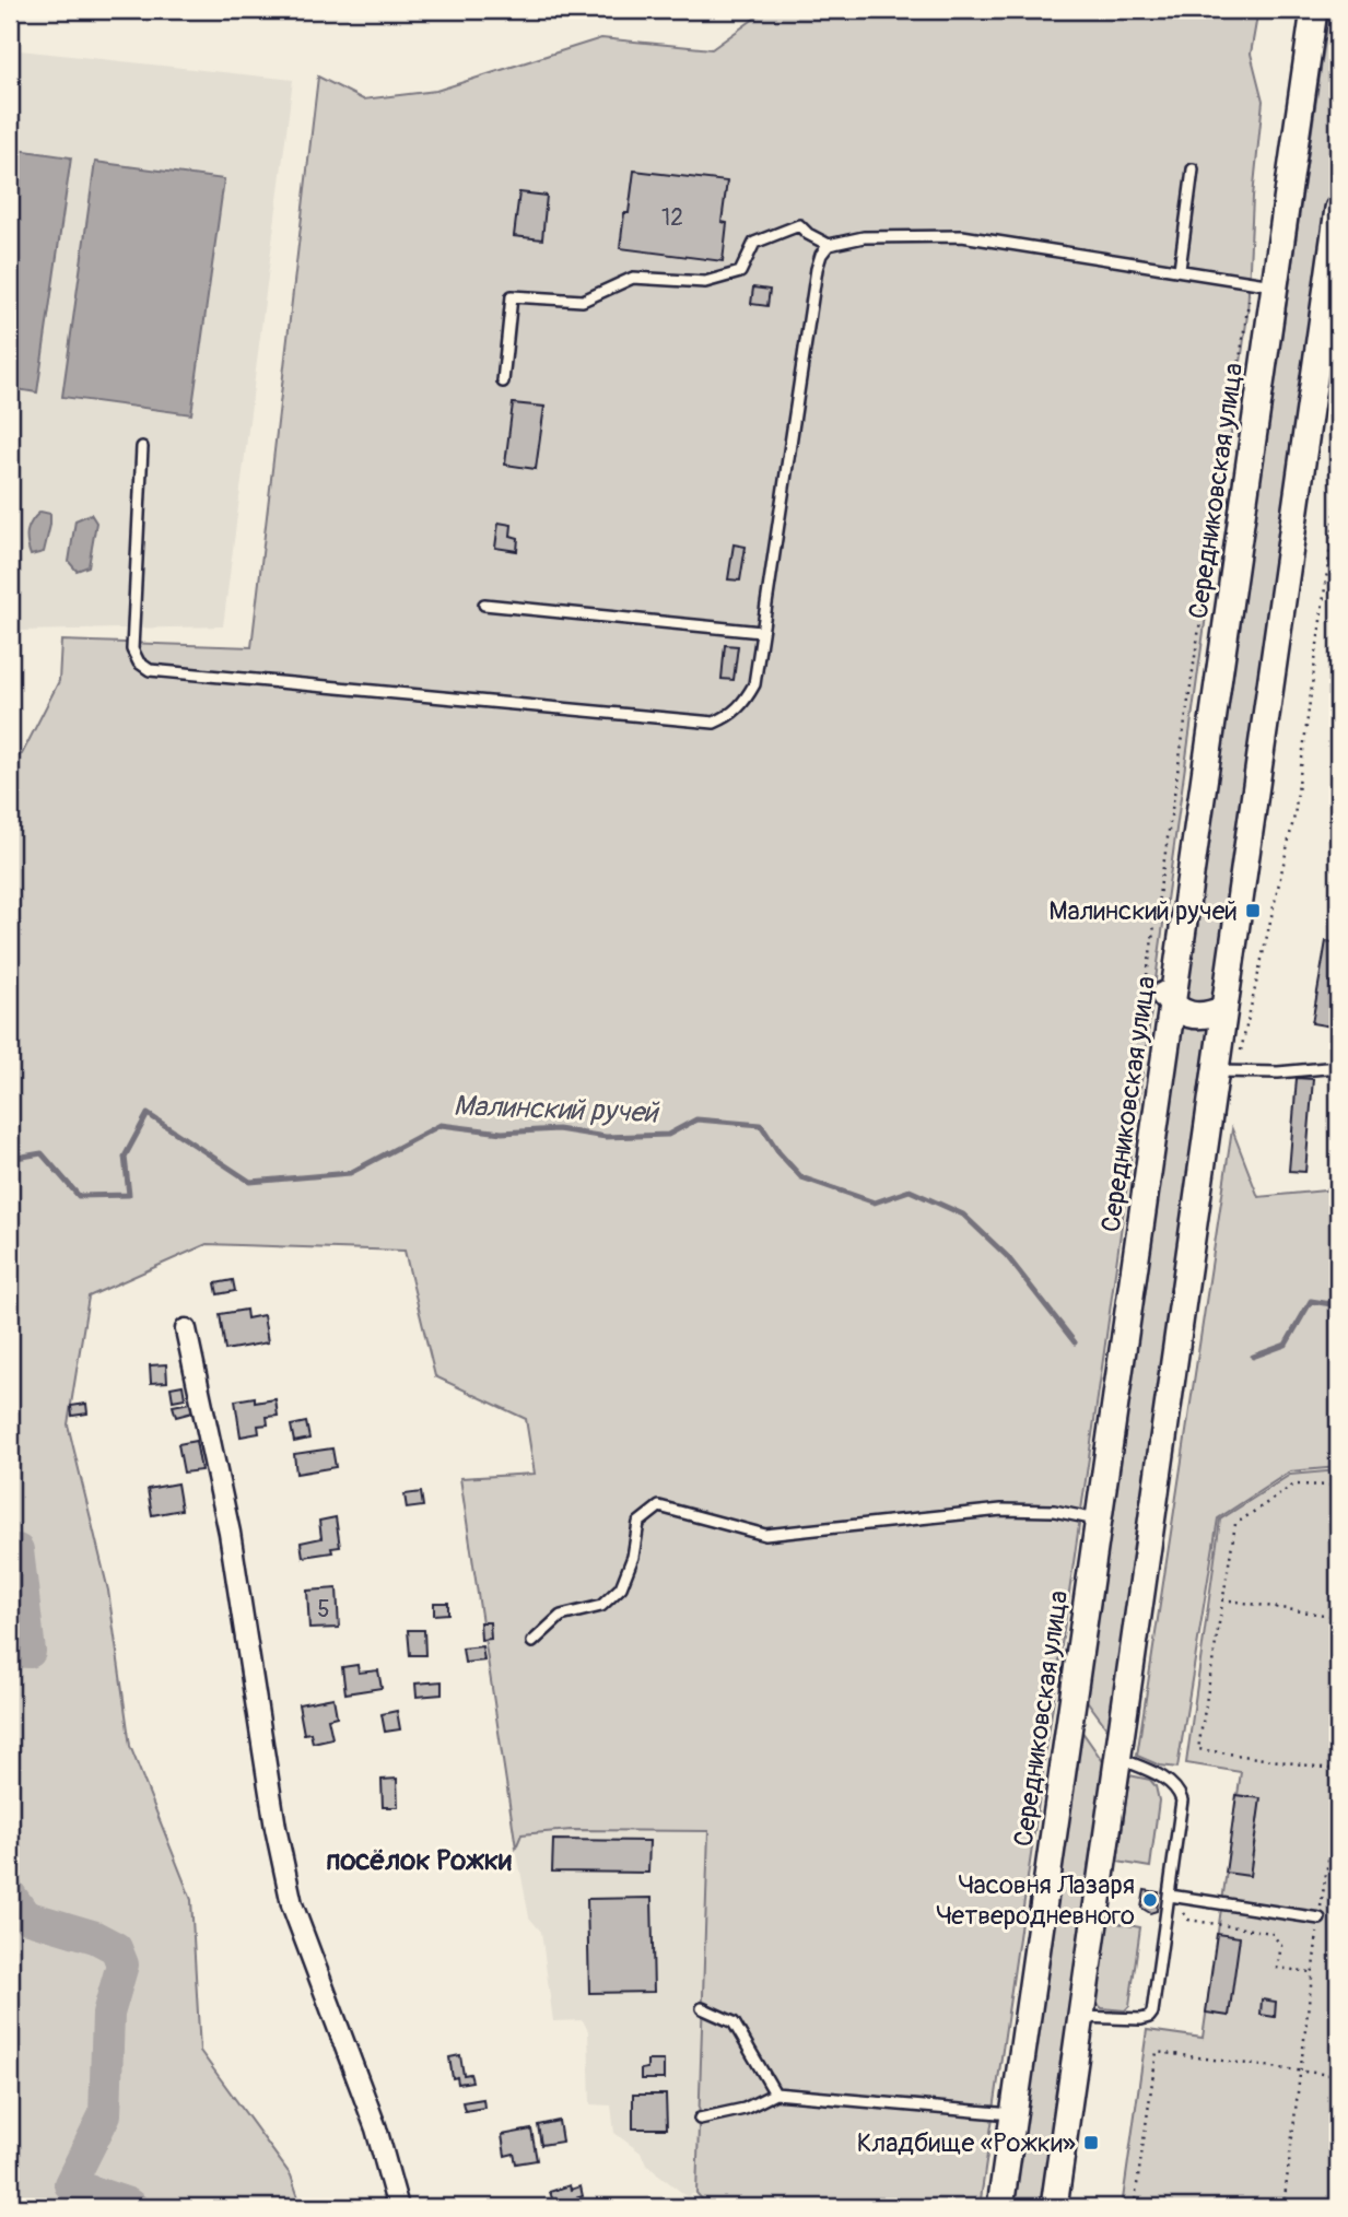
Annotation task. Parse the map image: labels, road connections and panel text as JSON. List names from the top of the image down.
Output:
{
  "streets": {
    "street": ["Середниковская улица"]
  },
  "districts": ["посёлок Рожки"],
  "water": ["Малинский ручей"],
  "places": {
    "transit": ["Малинский ручей", "Кладбище «Рожки»"],
    "other": ["Часовня Лазаря Четверодневного"]
  },
  "house_numbers": ["12", "5"]
}
